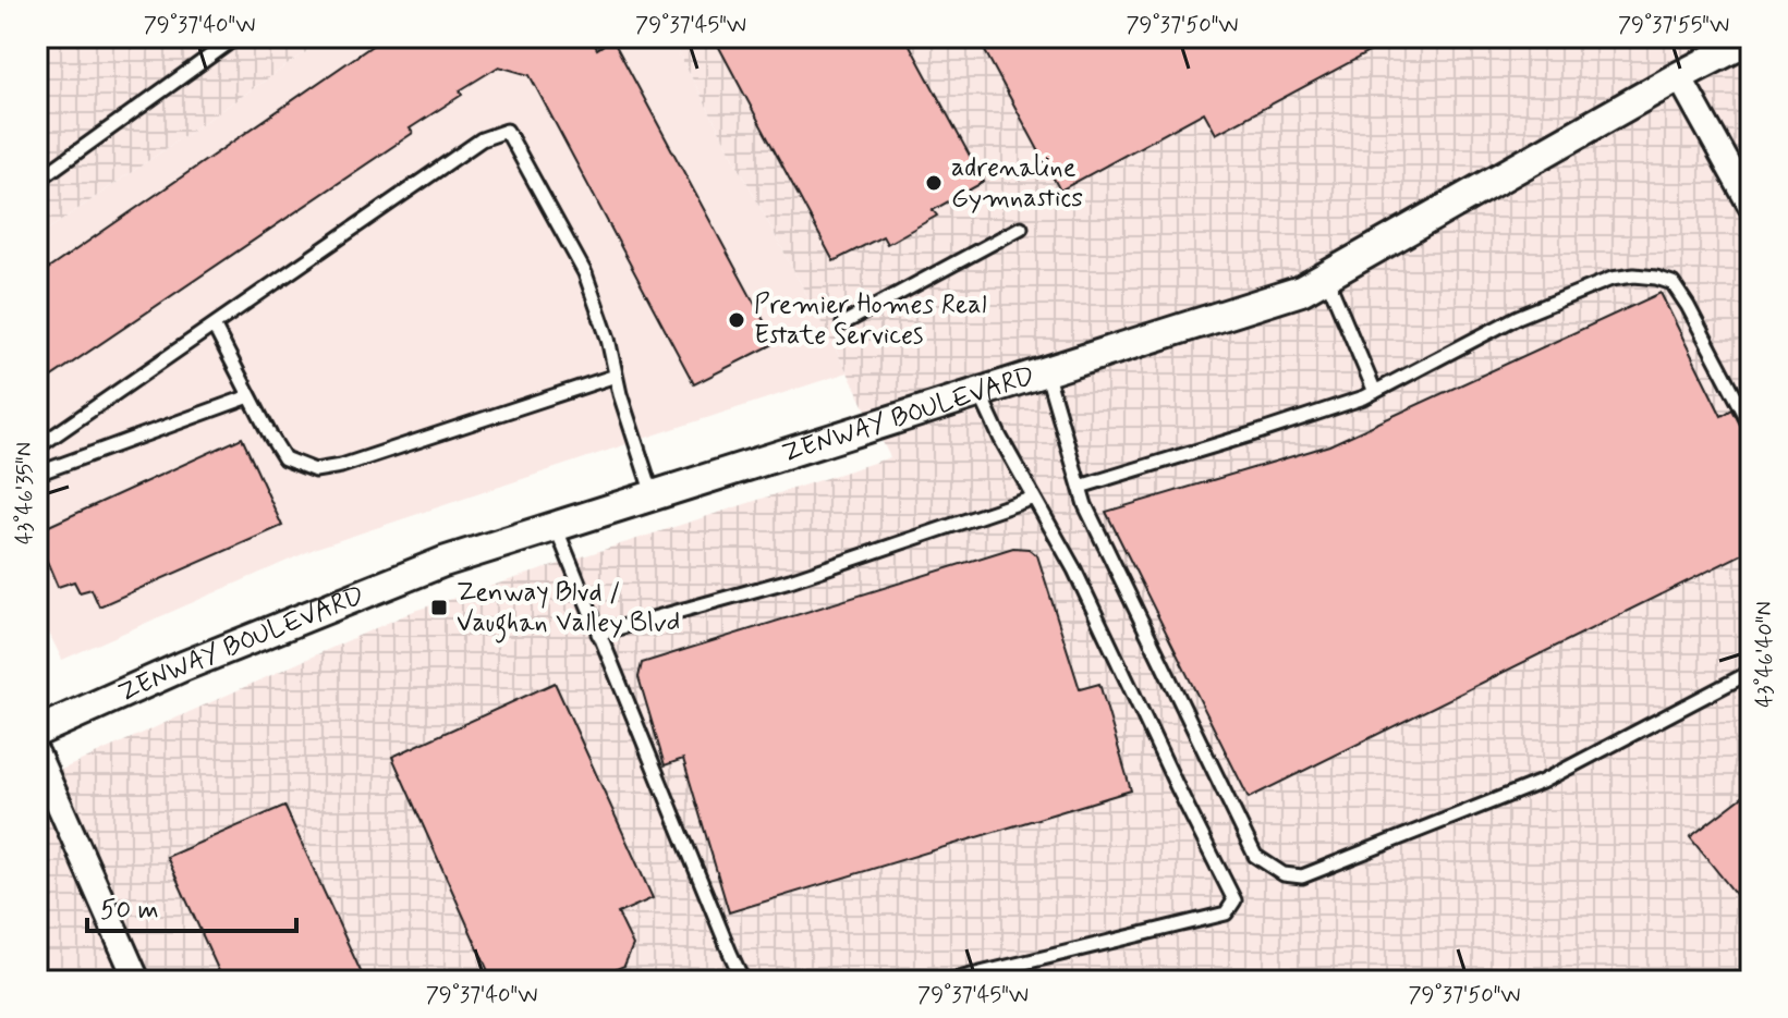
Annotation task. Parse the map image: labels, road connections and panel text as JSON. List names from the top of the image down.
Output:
{
  "streets": {
    "street": ["ZENWAY BOULEVARD"]
  },
  "places": {
    "other": ["adrenaline Gymnastics", "Premier Homes Real Estate Services"],
    "transit": ["Zenway Blvd / Vaughan Valley Blvd"]
  },
  "scale_bar": "50 m",
  "coordinates": [
    "79°37'40\"W",
    "79°37'45\"W",
    "79°37'50\"W",
    "79°37'55\"W",
    "43°46'35\"N",
    "43°46'40\"N"
  ]
}
